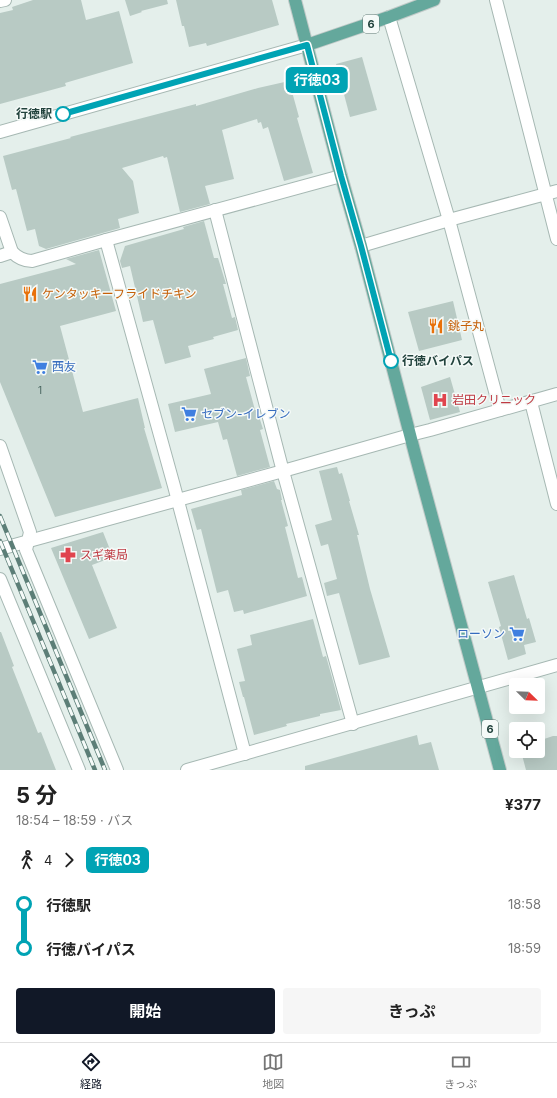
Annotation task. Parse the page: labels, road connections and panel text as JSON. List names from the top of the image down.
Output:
{
  "streets": {
    "main road": ["6"]
  },
  "places": {
    "other": ["行徳駅", "行徳バイパス"],
    "restaurant": ["ケンタッキーフライドチキン", "銚子丸"],
    "supermarket": ["西友", "セブン-イレブン", "ローソン"],
    "hospital": ["岩田クリニック"],
    "pharmacy": ["スギ薬局"]
  },
  "lines": ["bus line 行徳03"],
  "house_numbers": ["1"],
  "north": "bottom right",
  "page": {
    "on_map": "行徳03",
    "heading": ["5 分", "18:54 – 18:59 · バス", "¥377"],
    "legs": ["4", "行徳03"],
    "list": [
      {
        "name": "行徳駅",
        "value": "18:58"
      },
      {
        "name": "行徳バイパス",
        "value": "18:59"
      }
    ],
    "buttons": ["開始", "きっぷ"],
    "tabs": ["経路", "地図", "きっぷ"]
  }
}
